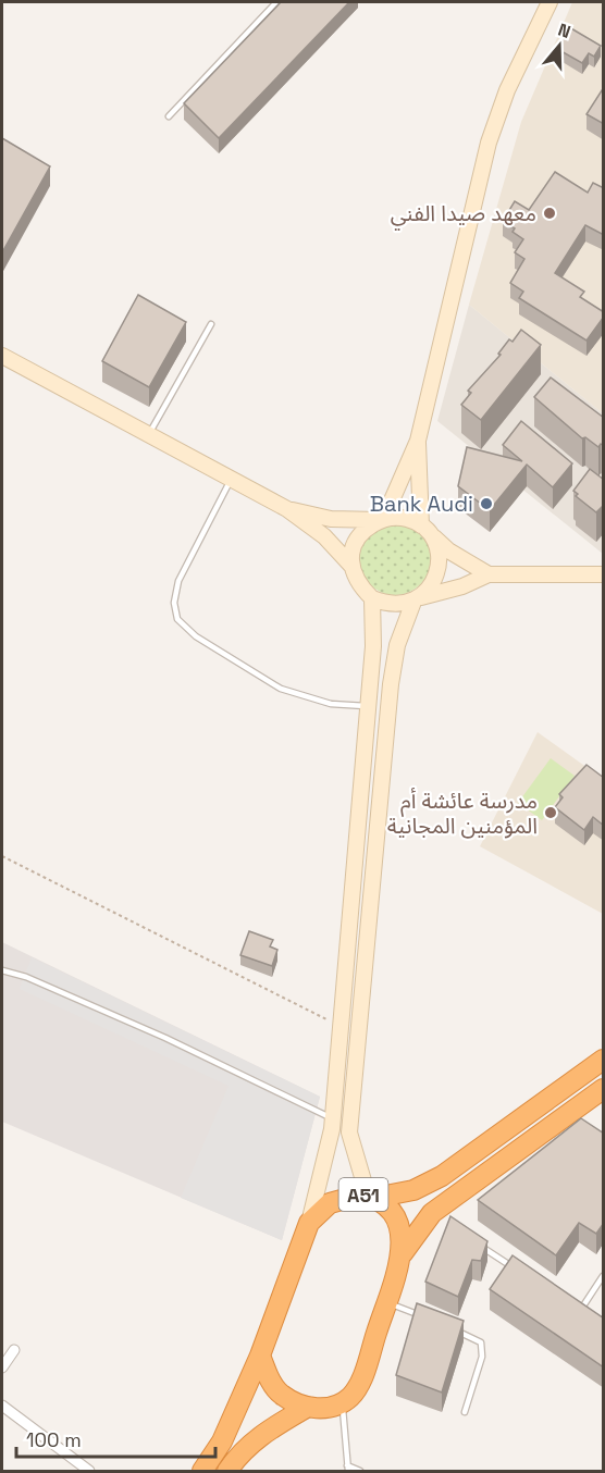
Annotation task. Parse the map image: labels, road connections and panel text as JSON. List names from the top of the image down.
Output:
{
  "streets": {
    "highway": ["A51"]
  },
  "places": ["معهد صيدا الفني", "Bank Audi", "مدرسة عائشة أم المؤمنين المجانية"],
  "scale_bar": "100 m",
  "north": "top"
}
